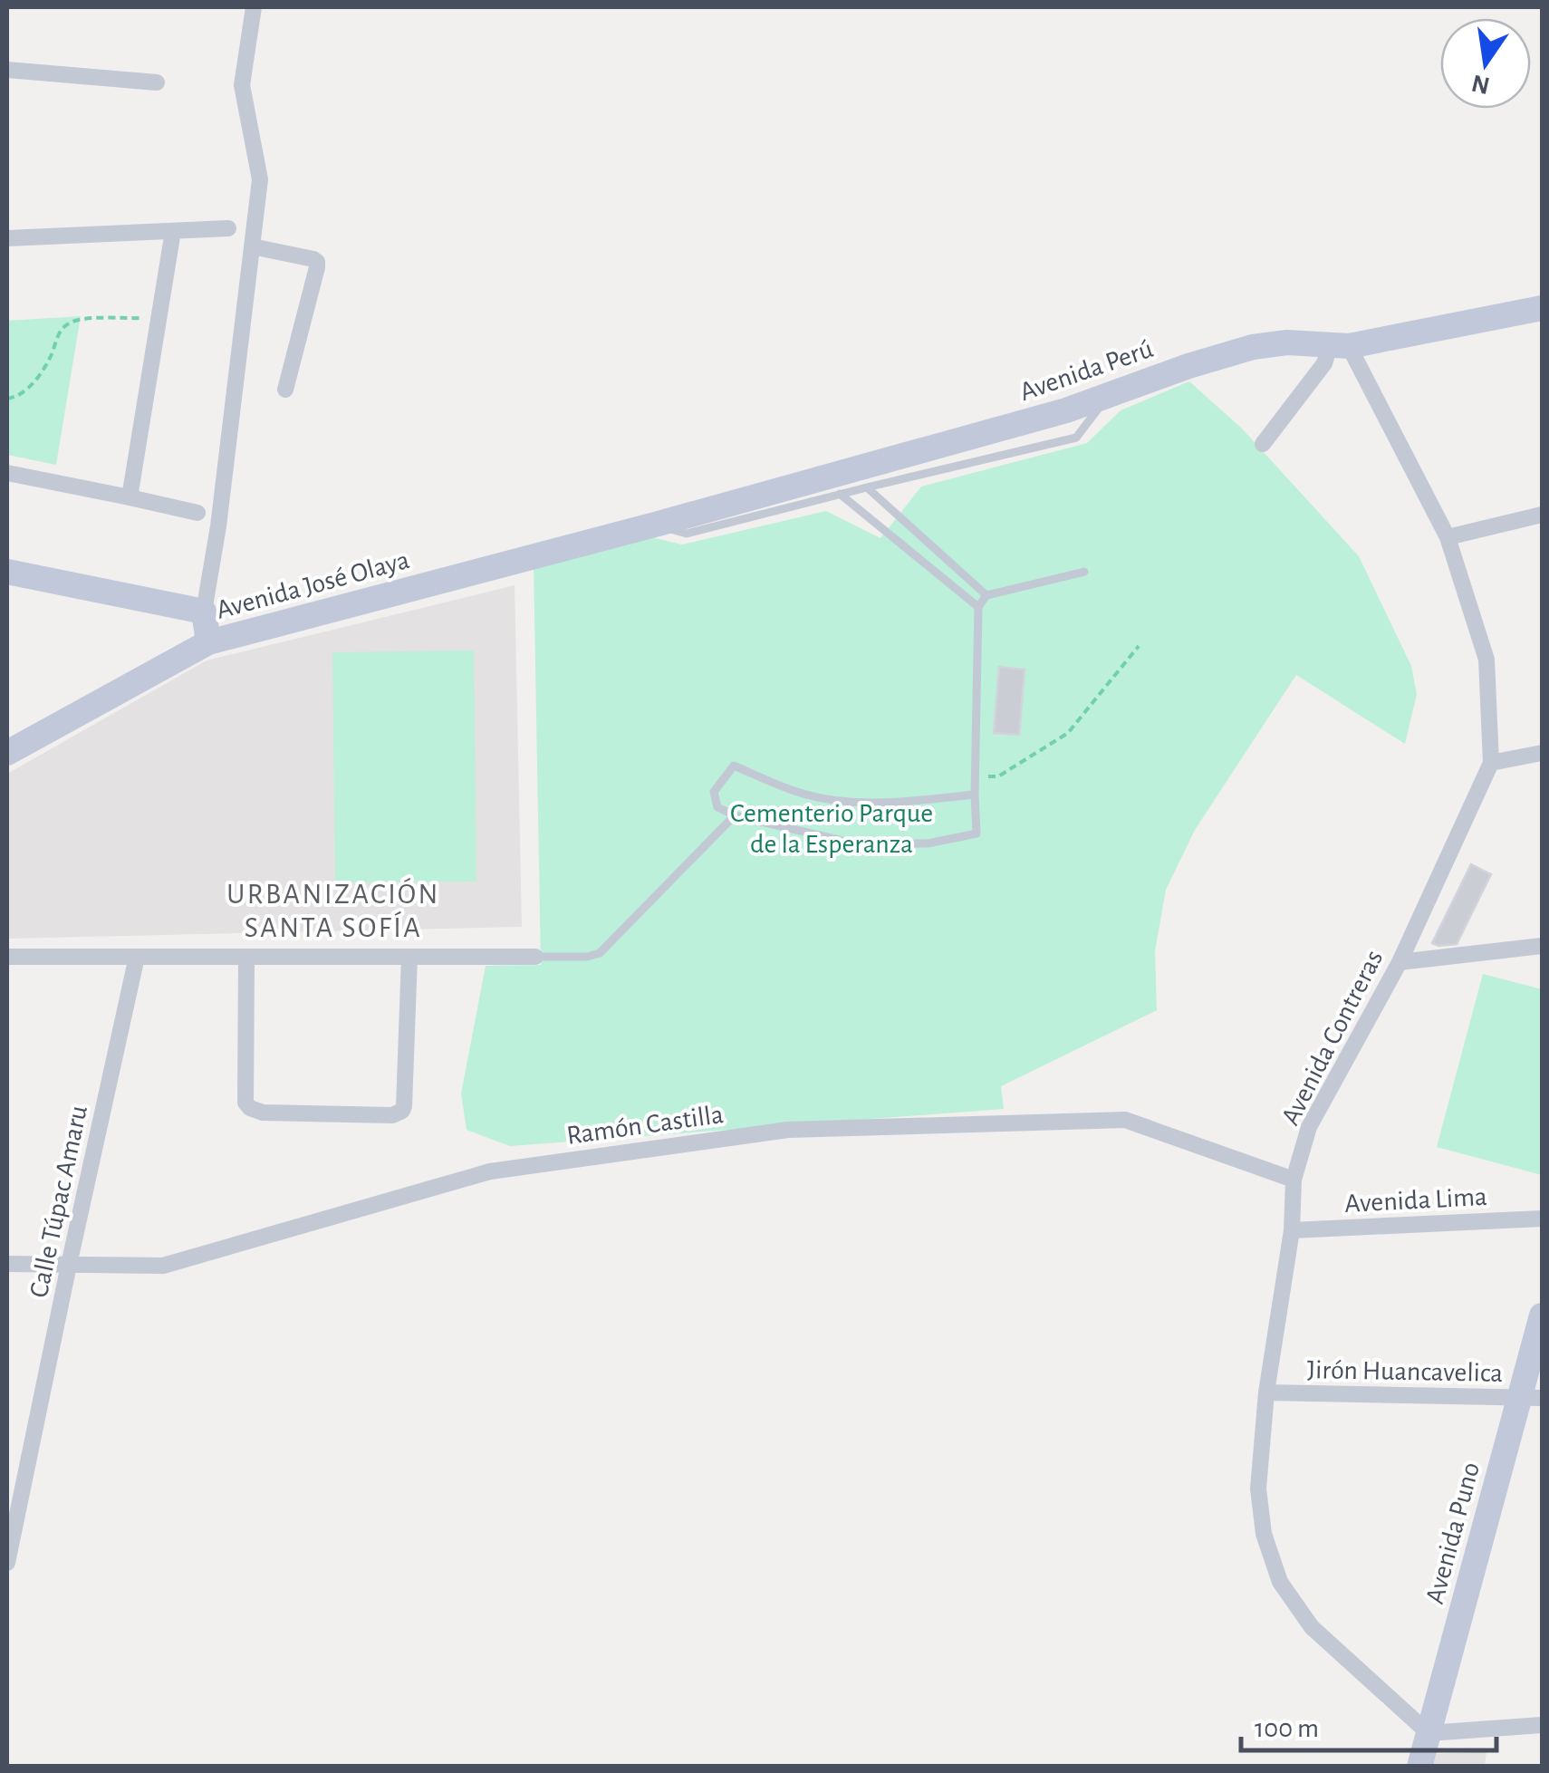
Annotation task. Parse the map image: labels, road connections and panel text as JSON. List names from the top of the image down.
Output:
{
  "streets": {
    "main road": ["Avenida Perú", "Avenida José Olaya", "Avenida Puno"],
    "street": [
      "Avenida Contreras",
      "Ramón Castilla",
      "Avenida Lima",
      "Calle Túpac Amaru",
      "Jirón Huancavelica"
    ]
  },
  "crossings": [
    ["Avenida Perú", "Avenida José Olaya"],
    ["Avenida Perú", "Avenida Contreras"],
    ["Avenida Contreras", "Ramón Castilla"],
    ["Avenida Contreras", "Avenida Lima"],
    ["Avenida Contreras", "Jirón Huancavelica"],
    ["Avenida Contreras", "Avenida Puno"],
    ["Ramón Castilla", "Calle Túpac Amaru"],
    ["Jirón Huancavelica", "Avenida Puno"]
  ],
  "districts": ["URBANIZACIÓN SANTA SOFÍA"],
  "parks": ["Cementerio Parque de la Esperanza"],
  "scale_bar": "100 m",
  "north": "bottom"
}
